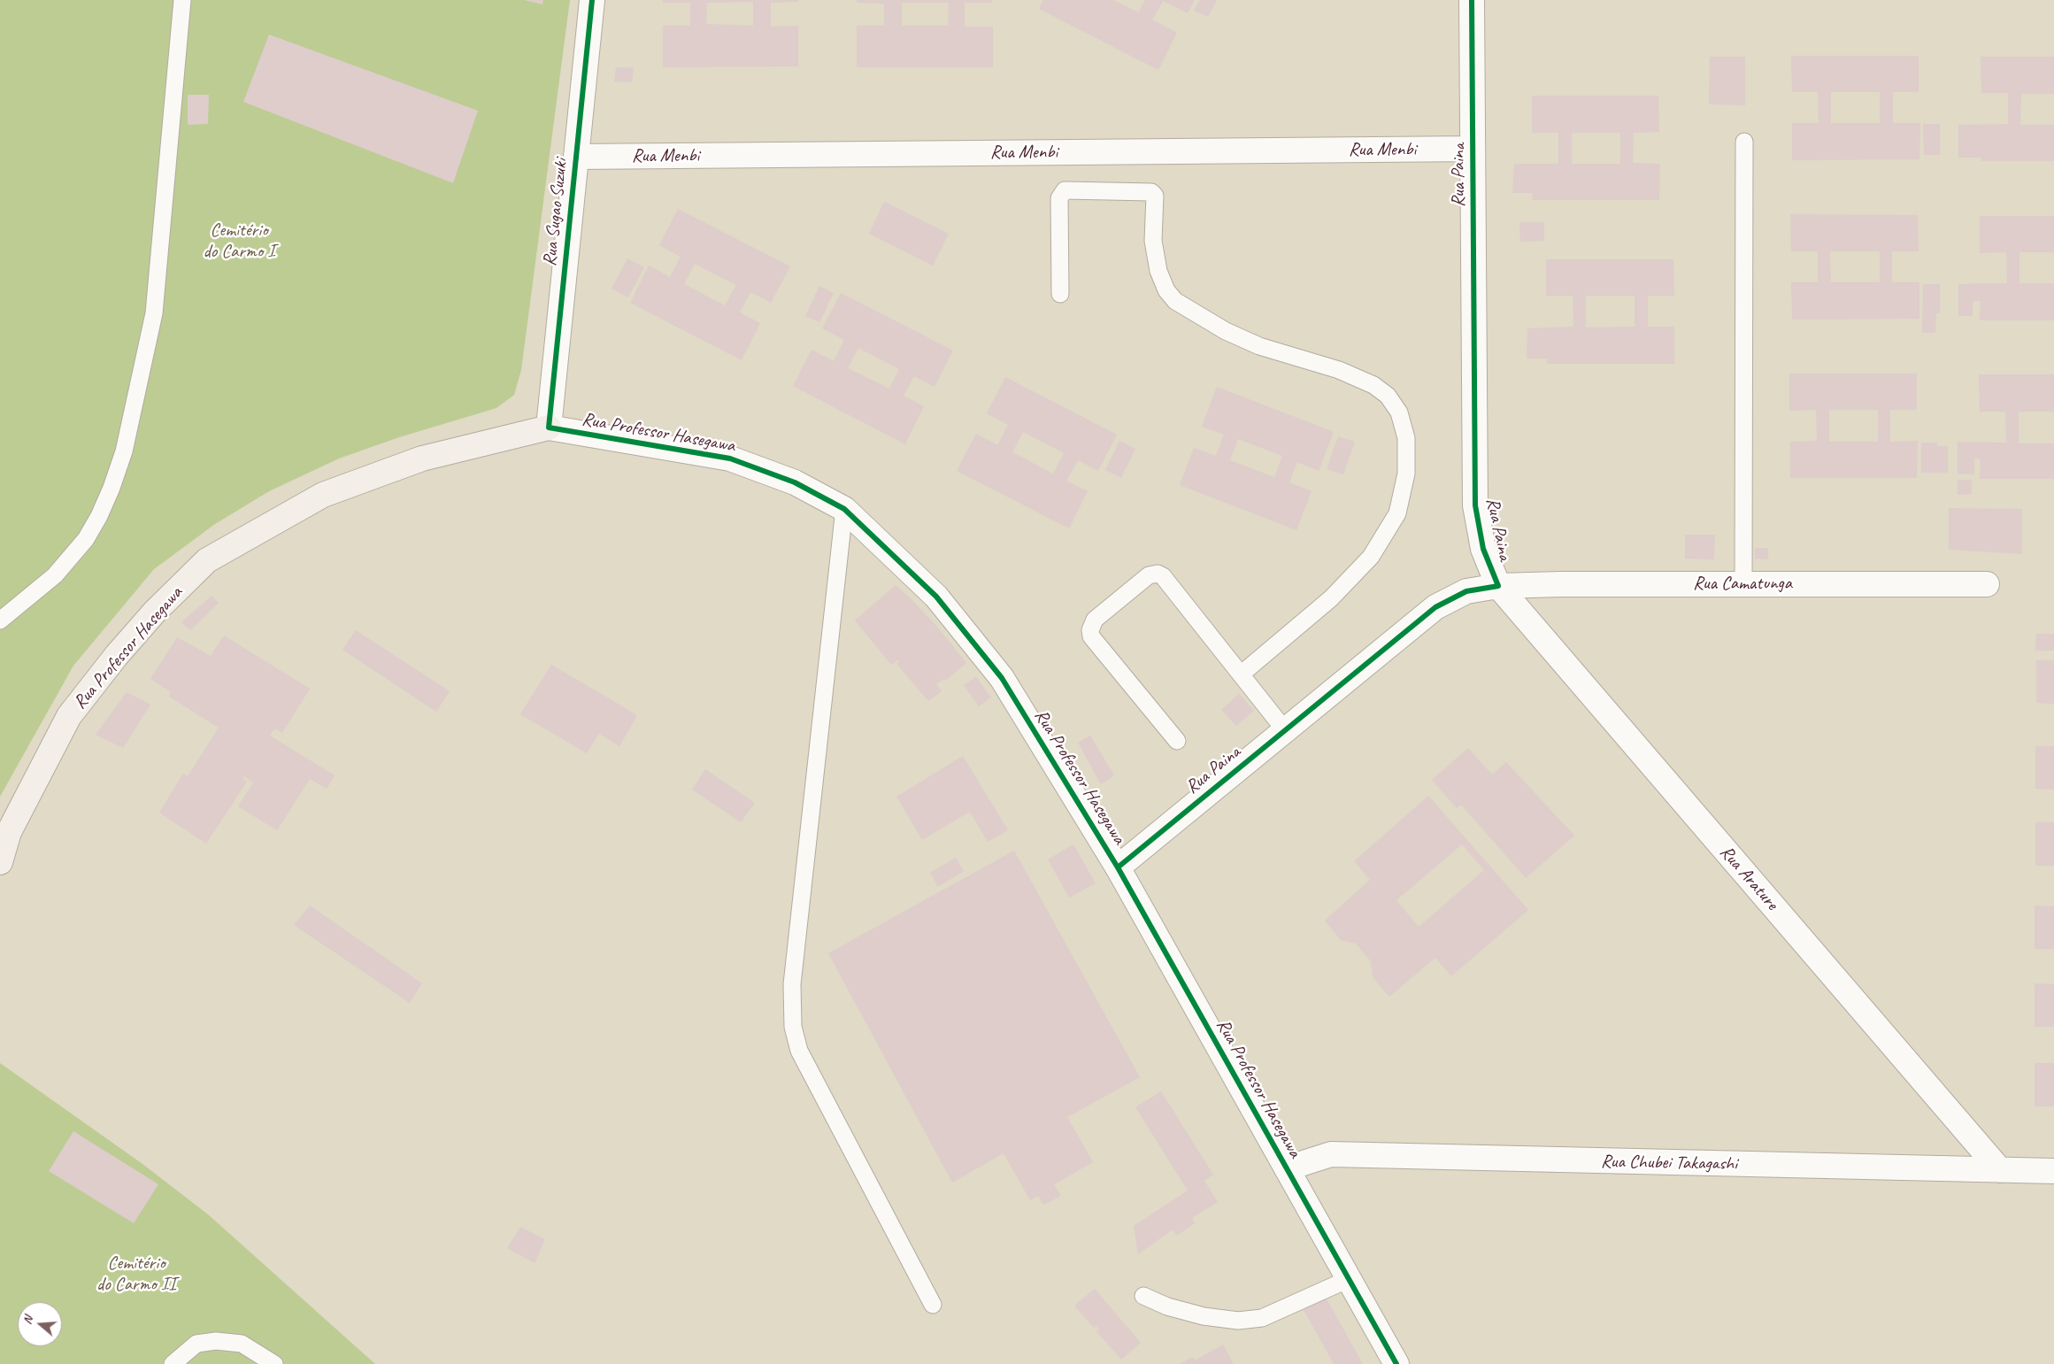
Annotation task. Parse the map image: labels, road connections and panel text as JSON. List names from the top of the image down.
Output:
{
  "streets": {
    "main road": ["Rua Professor Hasegawa"],
    "street": [
      "Rua Menbi",
      "Rua Paina",
      "Rua Sugao Suzuki",
      "Rua Camatunga",
      "Rua Arature",
      "Rua Chubei Takagashi"
    ]
  },
  "crossings": [
    ["Rua Menbi", "Rua Paina"],
    ["Rua Menbi", "Rua Sugao Suzuki"],
    ["Rua Paina", "Rua Professor Hasegawa"],
    ["Rua Paina", "Rua Camatunga"],
    ["Rua Paina", "Rua Arature"],
    ["Rua Sugao Suzuki", "Rua Professor Hasegawa"],
    ["Rua Professor Hasegawa", "Rua Chubei Takagashi"],
    ["Rua Camatunga", "Rua Arature"],
    ["Rua Arature", "Rua Chubei Takagashi"]
  ],
  "parks": ["Cemitério do Carmo I", "Cemitério do Carmo II"],
  "north": "left"
}
